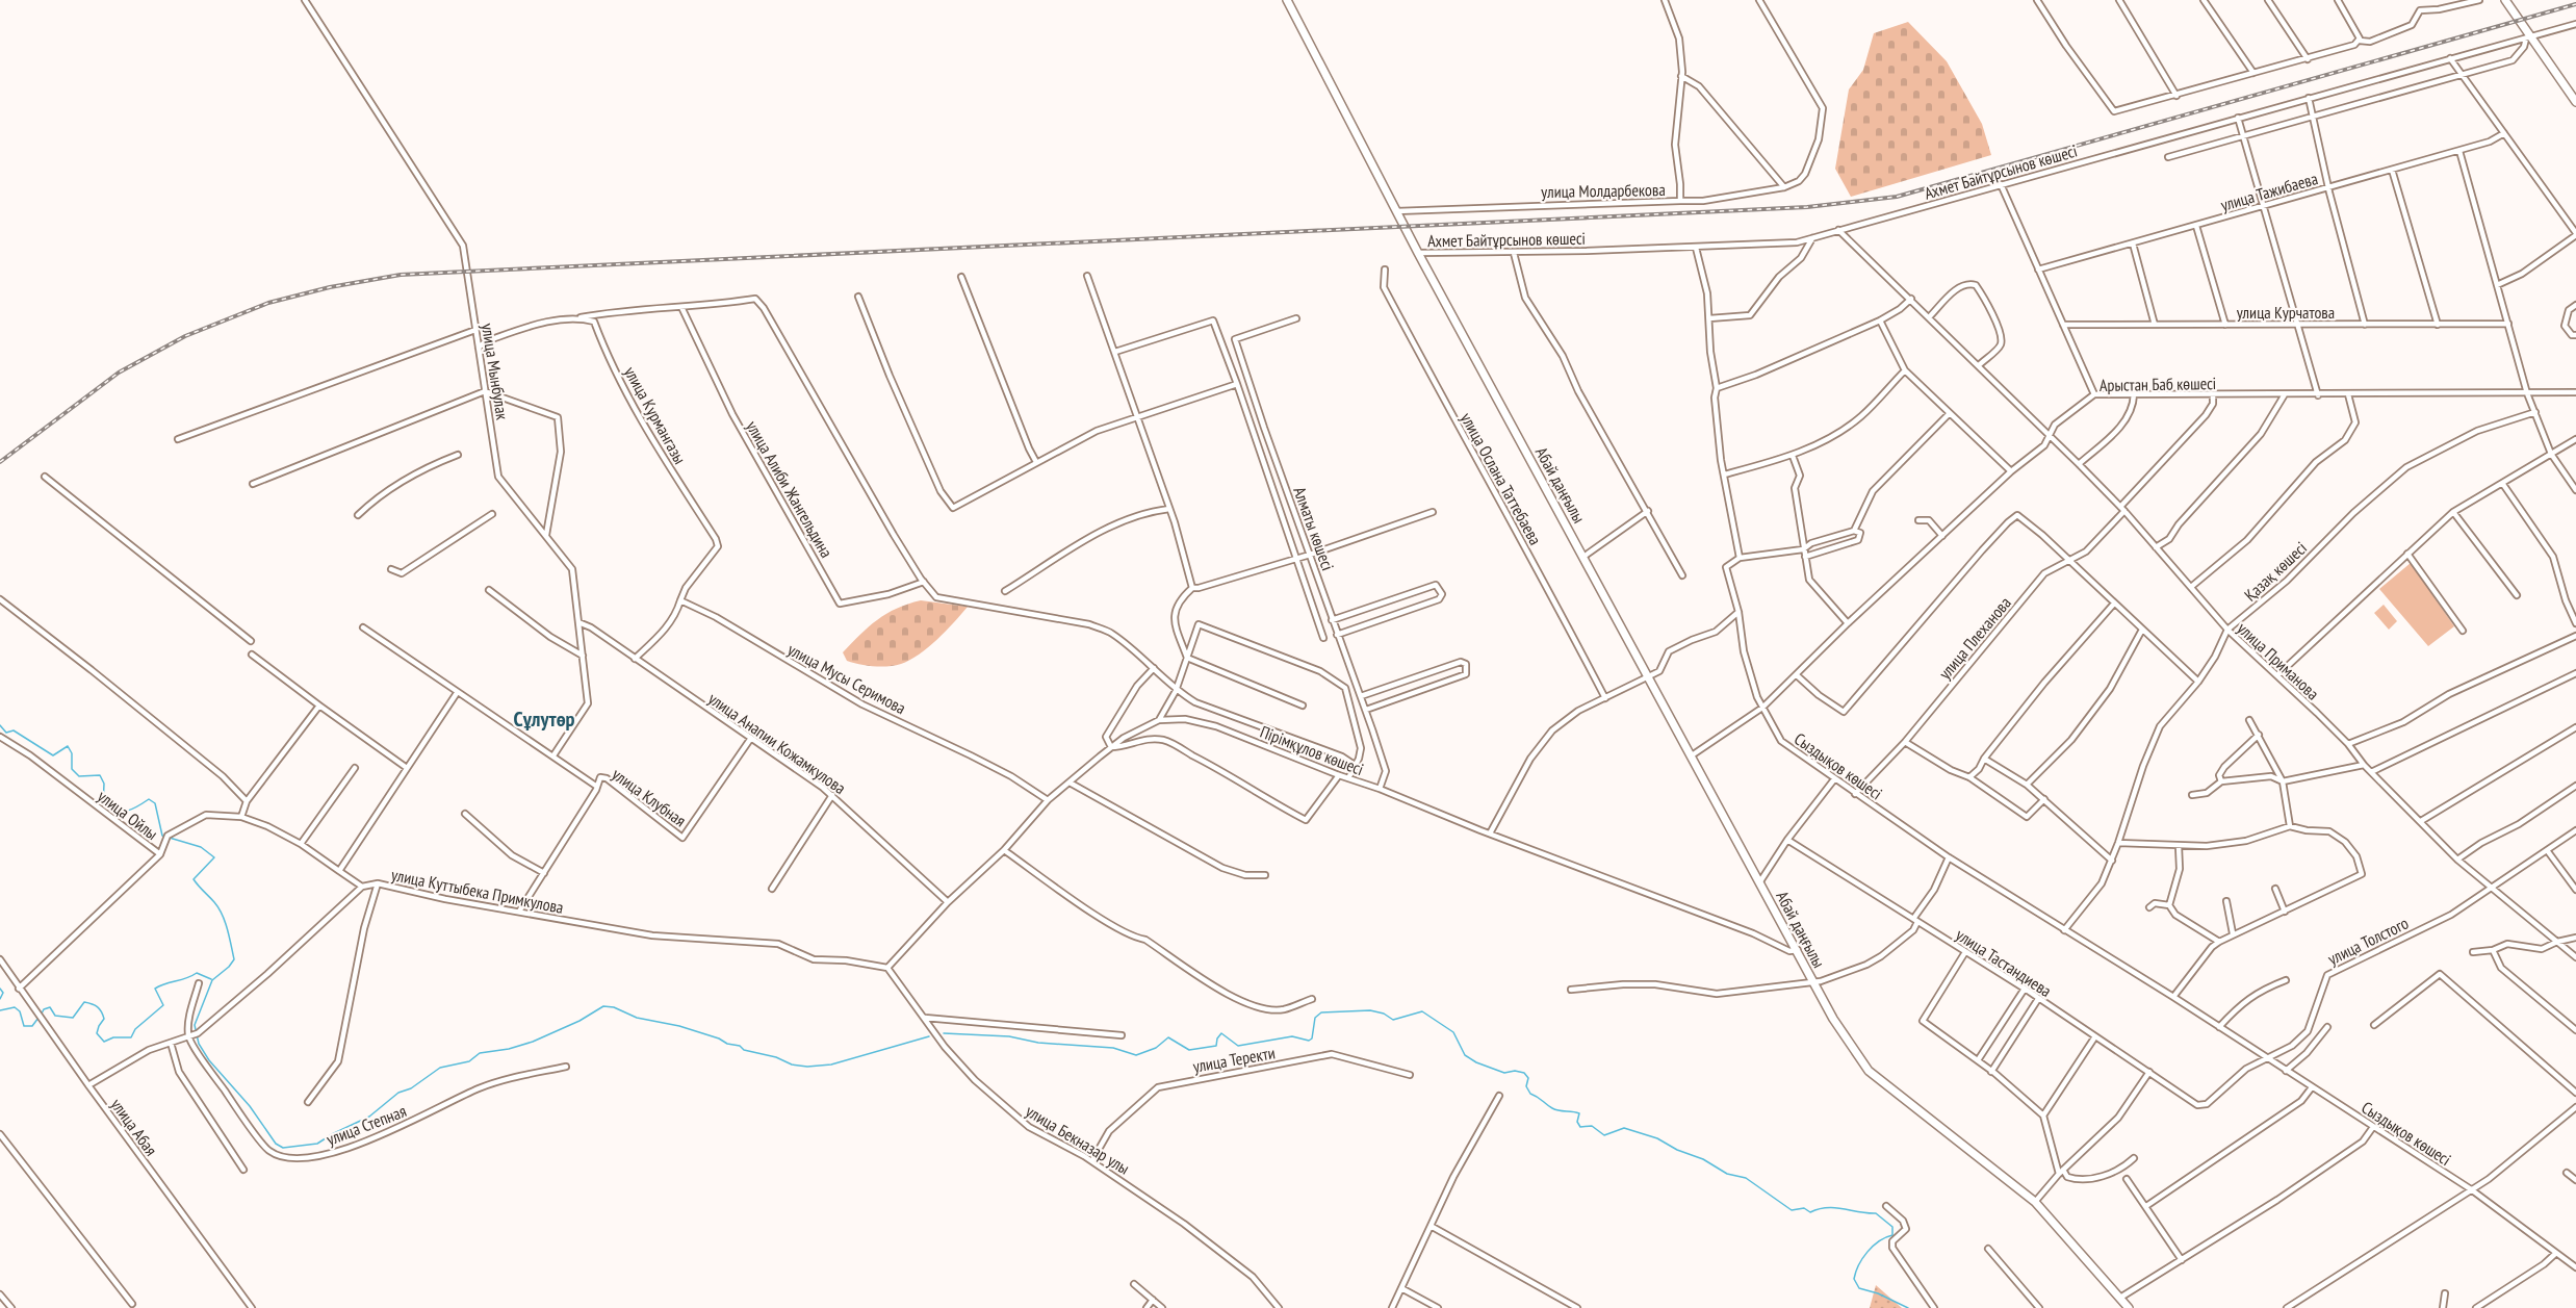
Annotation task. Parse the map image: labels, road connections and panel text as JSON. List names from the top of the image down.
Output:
{
  "streets": {
    "street": [
      "Ахмет Байтұрсынов көшесі",
      "улица Молдарбекова",
      "улица Тажибаева",
      "улица Курчатова",
      "улица Мынбулак",
      "Арыстан Баб көшесі",
      "улица Курмангазы",
      "улица Ослана Таттебаева",
      "Абай даңғылы",
      "улица Алиби Жангельдина",
      "Алматы көшесі",
      "Қазақ көшесі",
      "улица Плеханова",
      "улица Приманова",
      "улица Мусы Серимова",
      "улица Анапии Кожамкулова",
      "Пірімқұлов көшесі",
      "Сыздықов көшесі",
      "улица Клубная",
      "улица Ойлы",
      "улица Куттыбека Примкулова",
      "улица Толстого",
      "улица Тастандиева",
      "улица Теректи",
      "улица Степная",
      "улица Абая",
      "улица Бекназар улы"
    ]
  },
  "crossings": [
    ["Ахмет Байтұрсынов көшесі", "Абай даңғылы"],
    ["Ахмет Байтұрсынов көшесі", "улица Приманова"],
    ["улица Молдарбекова", "Абай даңғылы"],
    ["улица Мынбулак", "улица Анапии Кожамкулова"],
    ["Арыстан Баб көшесі", "Абай даңғылы"],
    ["Арыстан Баб көшесі", "улица Плеханова"],
    ["Арыстан Баб көшесі", "улица Приманова"],
    ["Арыстан Баб көшесі", "Сыздықов көшесі"],
    ["улица Курмангазы", "улица Мусы Серимова"],
    ["Абай даңғылы", "Пірімқұлов көшесі"],
    ["Алматы көшесі", "Пірімқұлов көшесі"],
    ["Қазақ көшесі", "улица Приманова"],
    ["Қазақ көшесі", "Сыздықов көшесі"],
    ["улица Плеханова", "улица Приманова"],
    ["улица Плеханова", "Сыздықов көшесі"],
    ["улица Приманова", "улица Толстого"],
    ["улица Мусы Серимова", "Пірімқұлов көшесі"],
    ["улица Анапии Кожамкулова", "Пірімқұлов көшесі"],
    ["улица Анапии Кожамкулова", "улица Клубная"],
    ["Пірімқұлов көшесі", "улица Куттыбека Примкулова"],
    ["Пірімқұлов көшесі", "улица Бекназар улы"],
    ["Сыздықов көшесі", "улица Толстого"],
    ["улица Клубная", "улица Куттыбека Примкулова"],
    ["улица Ойлы", "улица Куттыбека Примкулова"],
    ["улица Куттыбека Примкулова", "улица Бекназар улы"],
    ["улица Толстого", "улица Тастандиева"],
    ["улица Теректи", "улица Бекназар улы"]
  ],
  "districts": ["Сұлутөр"]
}
